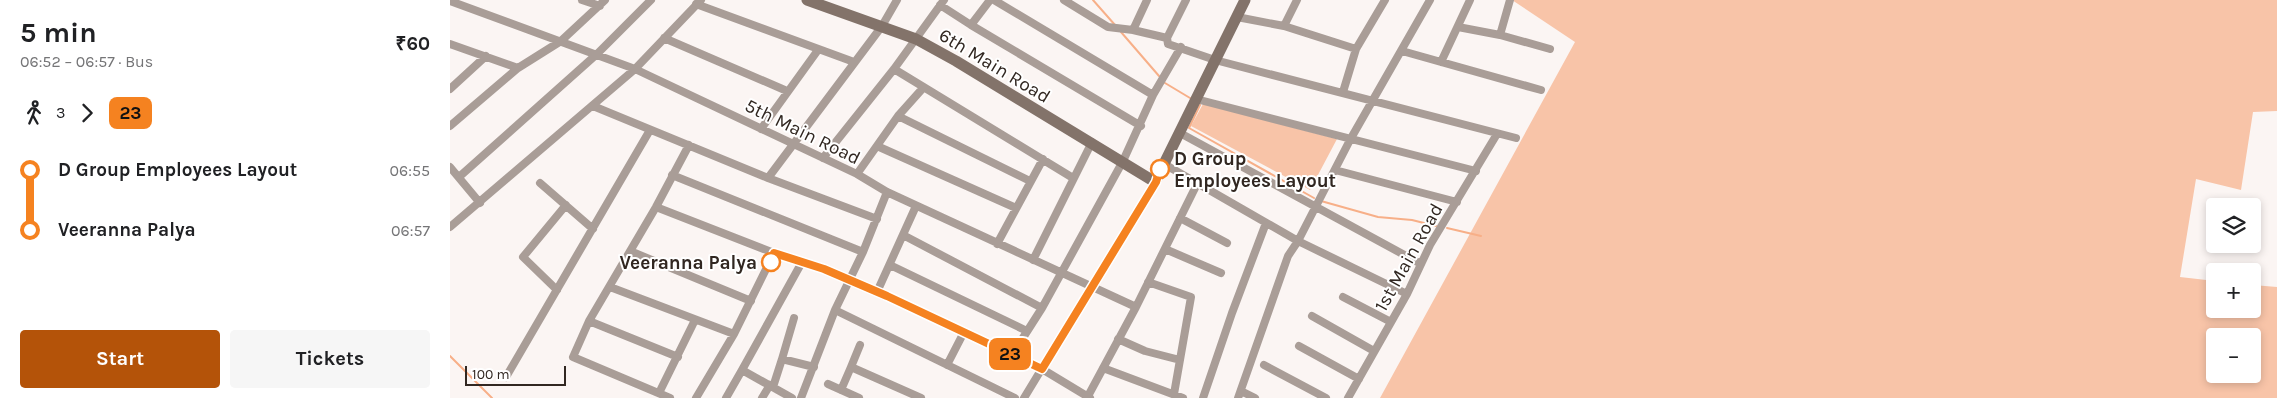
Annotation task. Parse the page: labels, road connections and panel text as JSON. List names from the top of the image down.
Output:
{
  "streets": {
    "street": ["6th Main Road", "5th Main Road", "1st Main Road"]
  },
  "places": ["D Group Employees Layout", "Veeranna Palya"],
  "lines": ["bus line 23"],
  "scale_bar": "100 m",
  "page": {
    "heading": ["5 min", "06:52 – 06:57 · Bus", "₹60"],
    "on_map": "23",
    "legs": ["3", "23"],
    "list": [
      {
        "name": "D Group Employees Layout",
        "value": "06:55"
      },
      {
        "name": "Veeranna Palya",
        "value": "06:57"
      }
    ],
    "map_buttons": ["+", "−"],
    "buttons": ["Start", "Tickets"],
    "scale": "100 m"
  }
}
